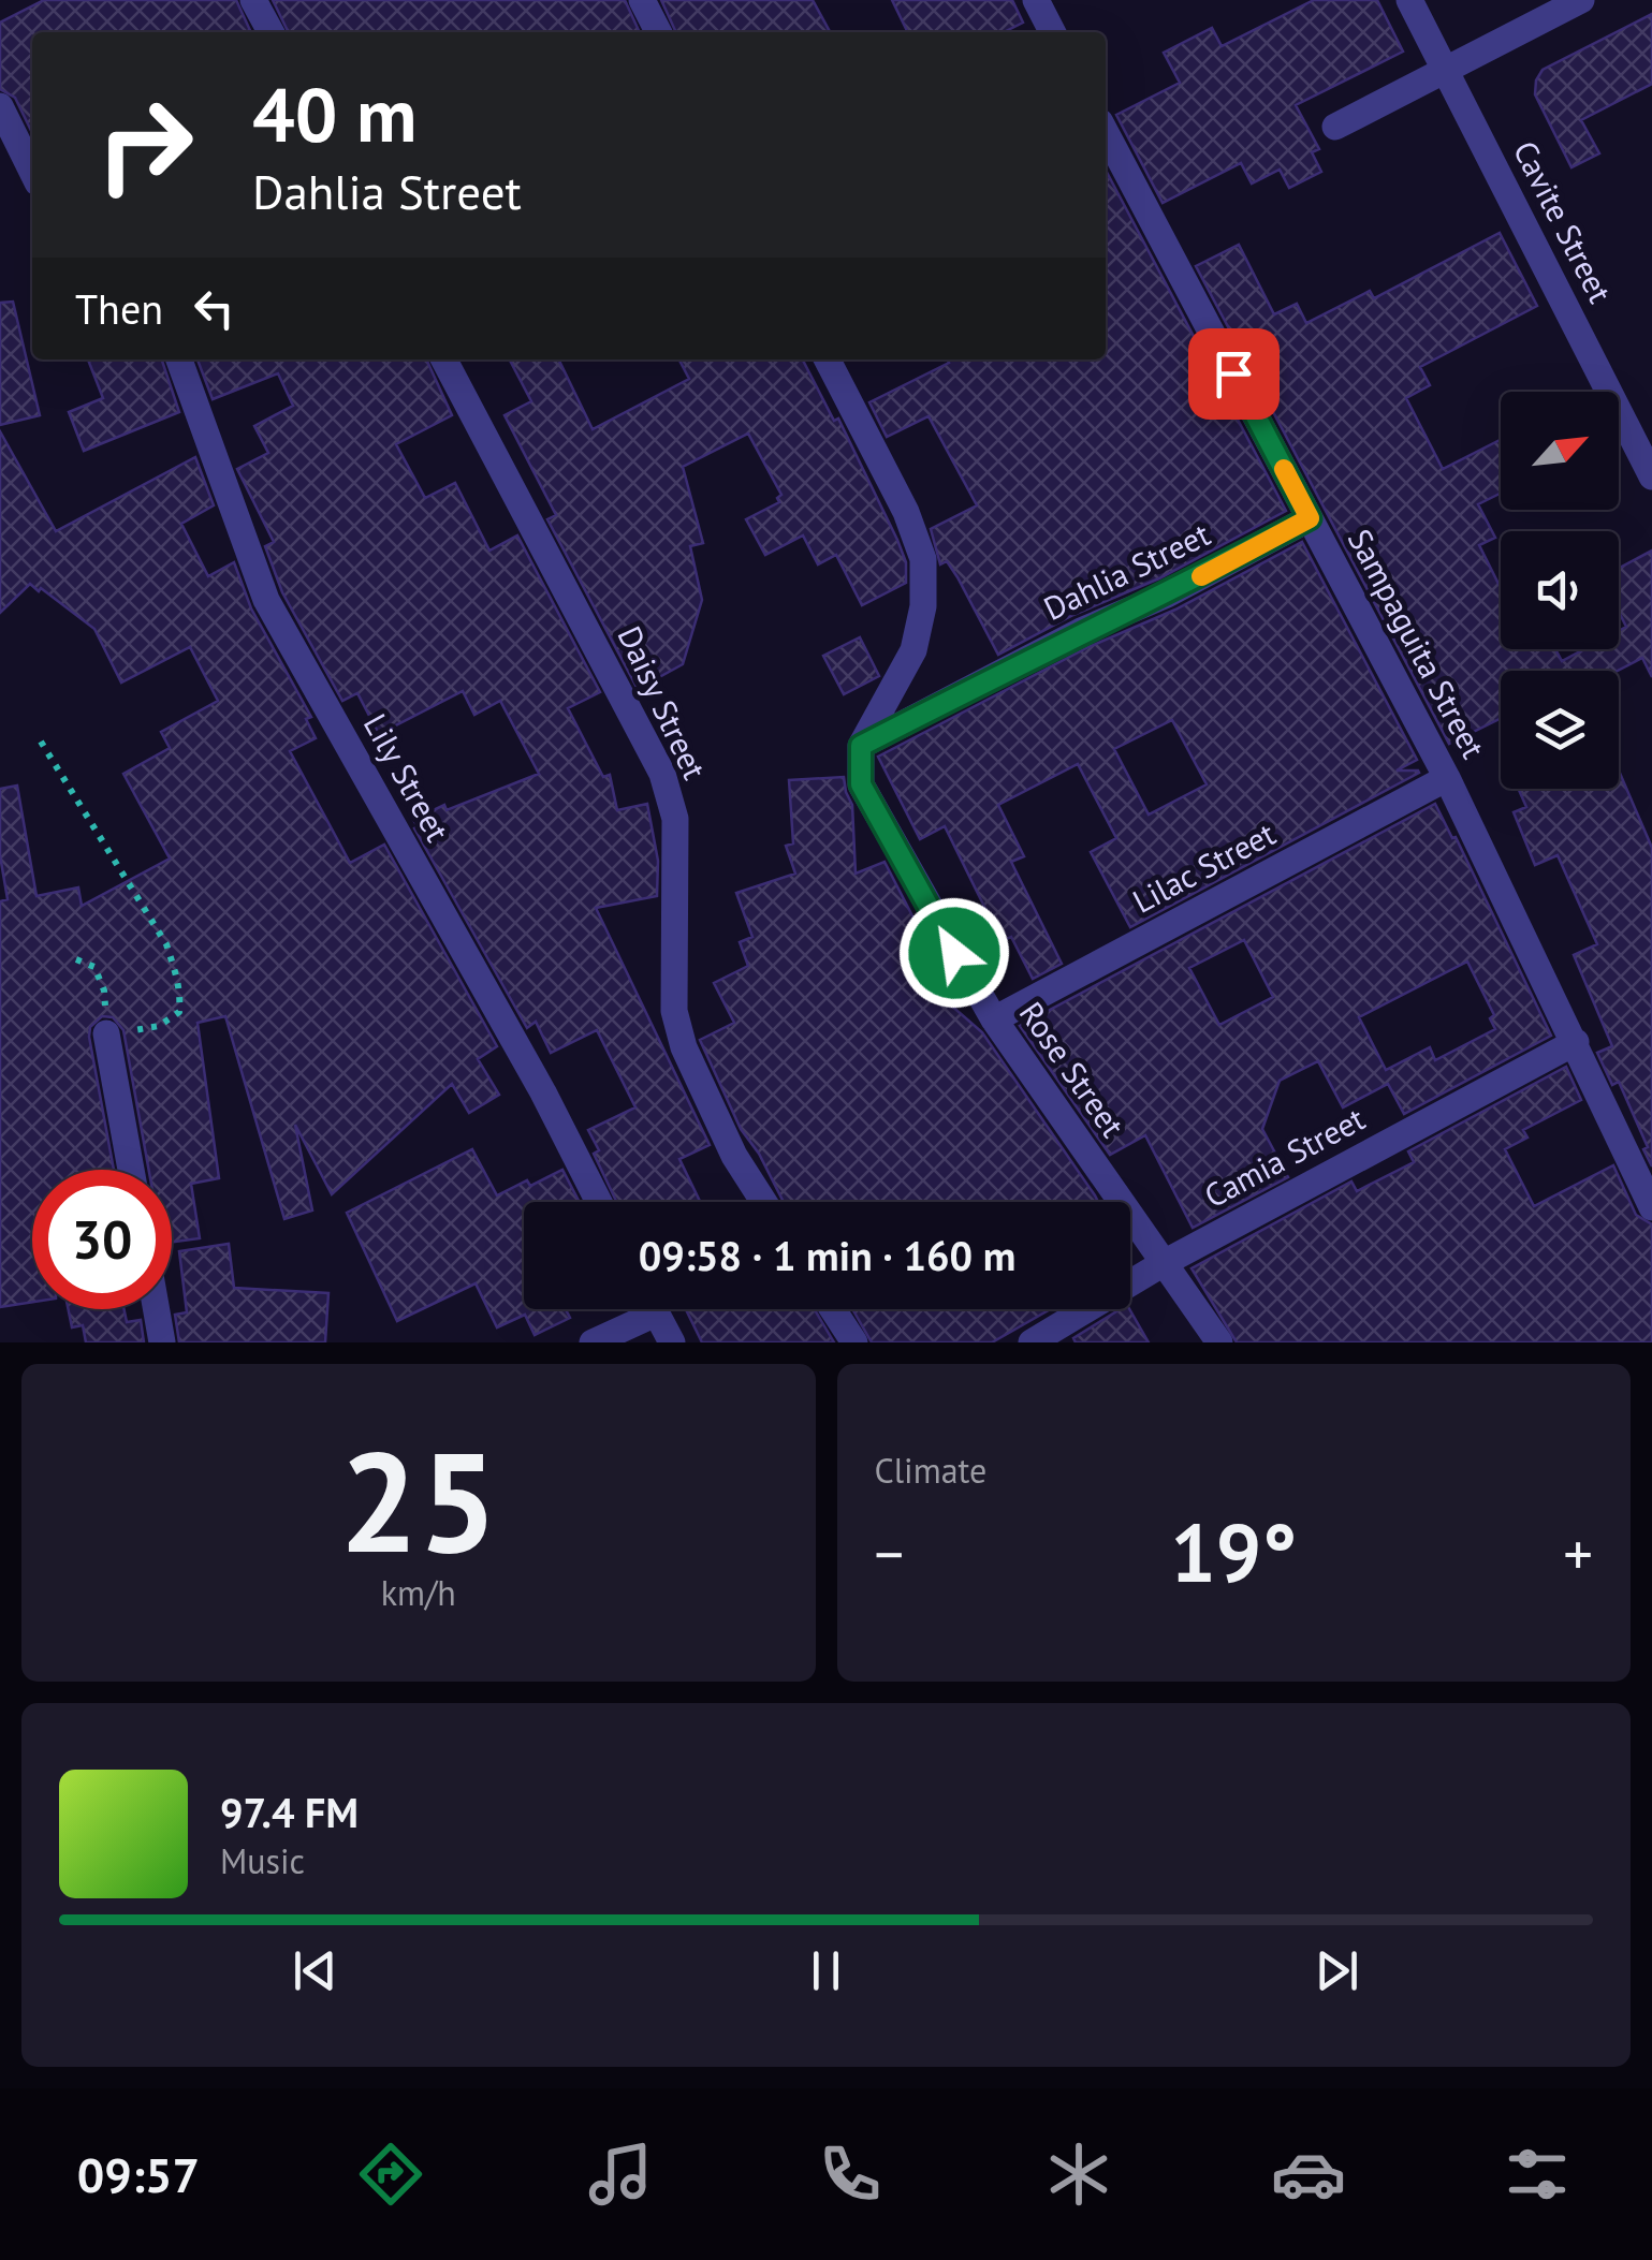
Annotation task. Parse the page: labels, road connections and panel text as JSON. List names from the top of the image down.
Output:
{
  "streets": {
    "street": [
      "Cavite Street",
      "Dahlia Street",
      "Sampaguita Street",
      "Daisy Street",
      "Lily Street",
      "Lilac Street",
      "Rose Street",
      "Camia Street"
    ]
  },
  "crossings": [
    ["Dahlia Street", "Sampaguita Street"],
    ["Dahlia Street", "Rose Street"],
    ["Sampaguita Street", "Lilac Street"],
    ["Sampaguita Street", "Camia Street"],
    ["Lilac Street", "Rose Street"],
    ["Rose Street", "Camia Street"]
  ],
  "north": "top right",
  "page": {
    "turn": ["40 m", "Dahlia Street"],
    "then": "Then",
    "limit": "30",
    "trip": "09:58 · 1 min · 160 m",
    "tile": [
      ["25", "km/h"],
      "Climate"
    ],
    "heat": ["−", "19°", "+"],
    "song": ["97.4 FM", "Music"],
    "tabs": "09:57"
  }
}
